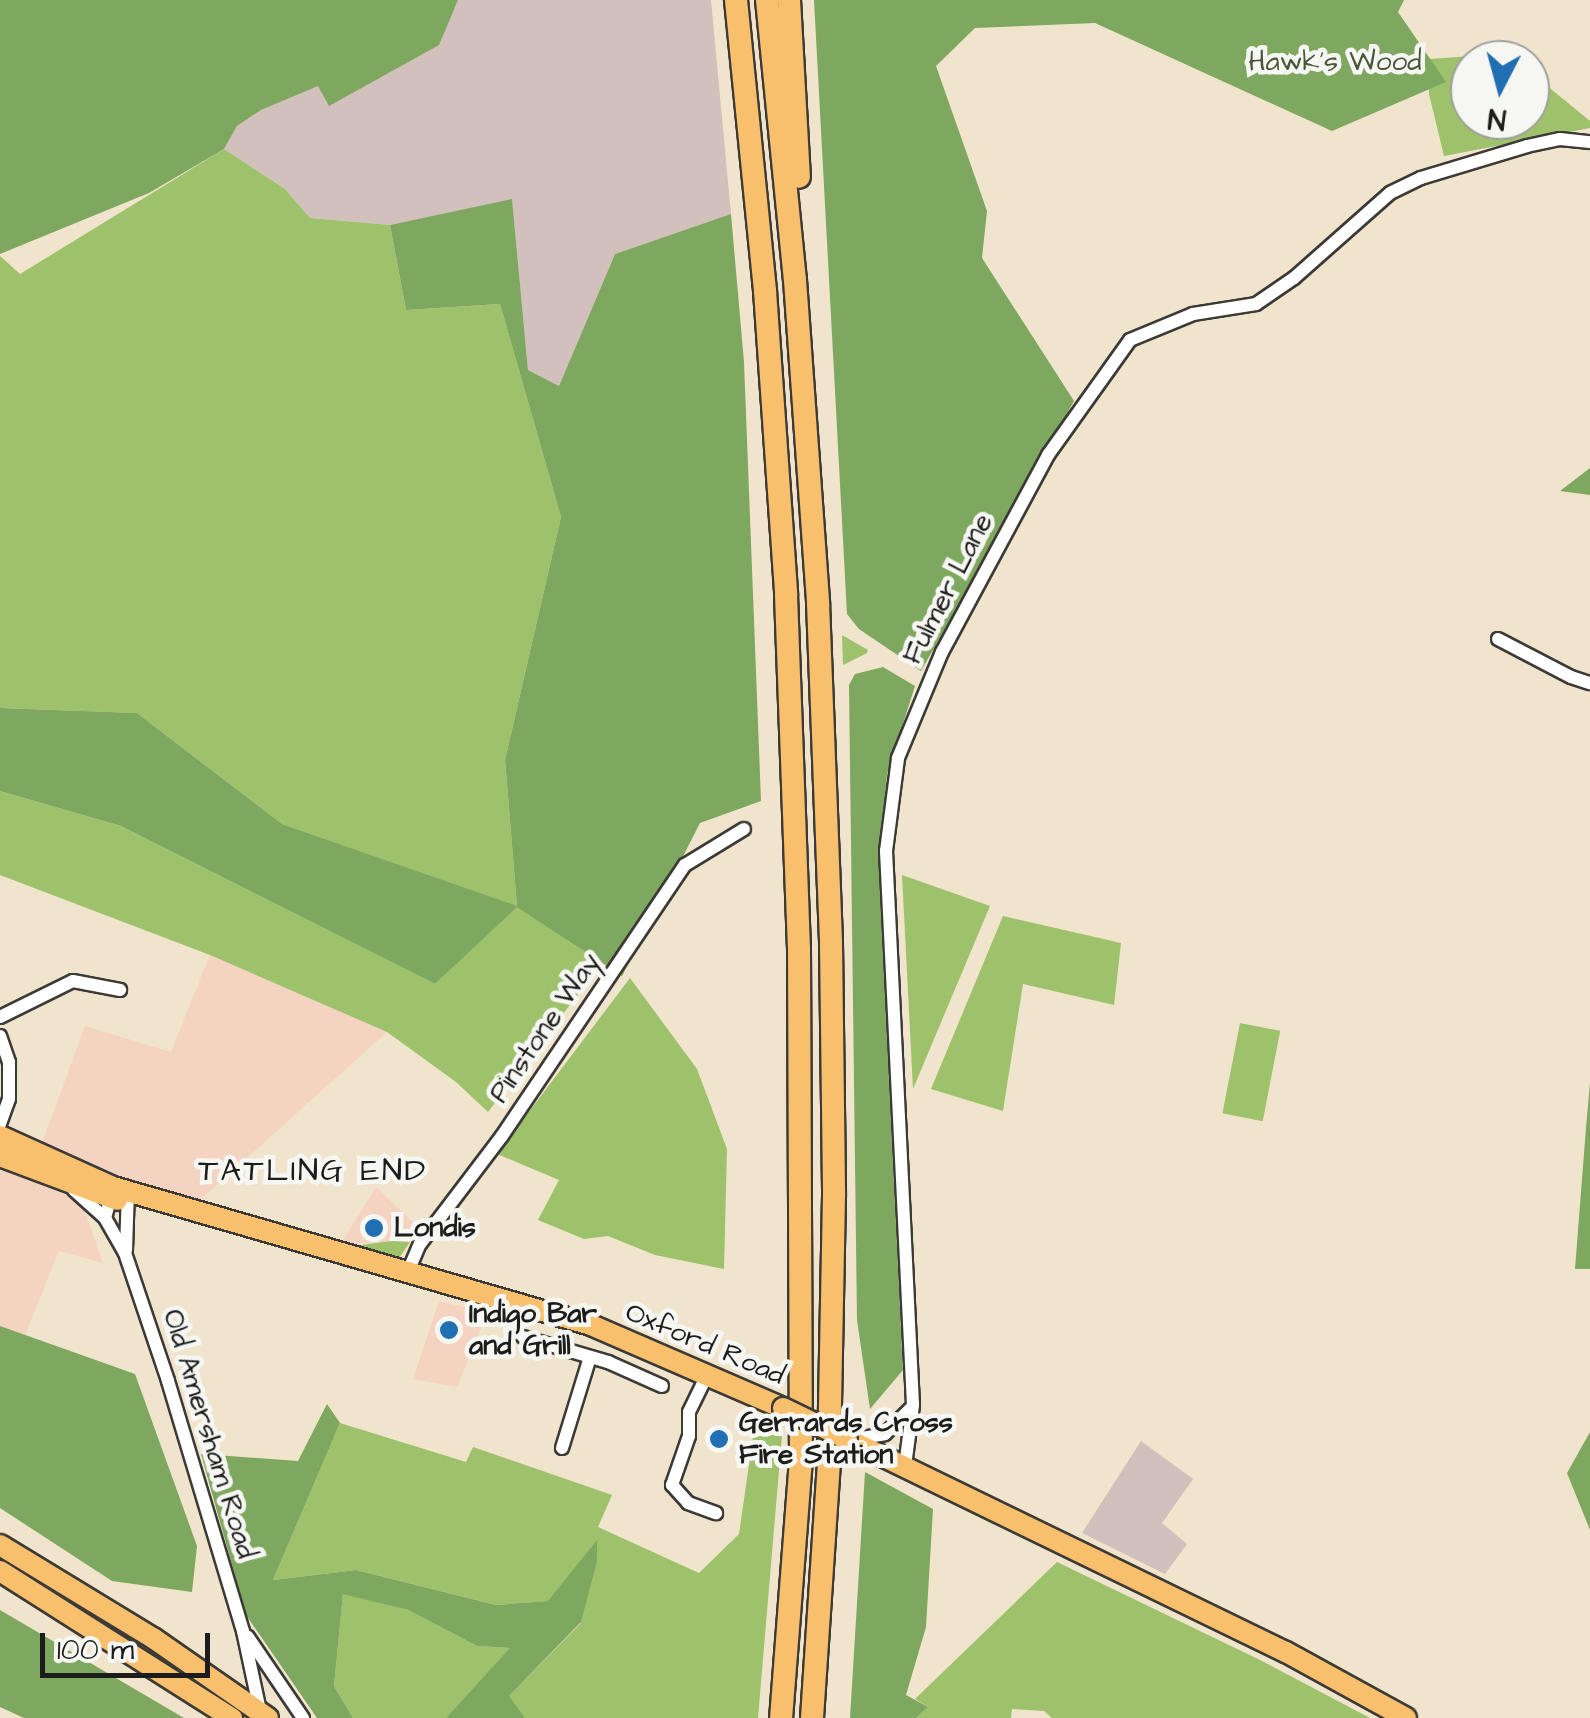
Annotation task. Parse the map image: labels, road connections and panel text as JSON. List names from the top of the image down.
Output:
{
  "streets": {
    "main road": ["Oxford Road"],
    "street": ["Fulmer Lane", "Pinstone Way", "Old Amersham Road"]
  },
  "crossings": [
    ["Fulmer Lane", "Oxford Road"],
    ["Pinstone Way", "Oxford Road"],
    ["Oxford Road", "Old Amersham Road"]
  ],
  "districts": ["TATLING END"],
  "parks": ["Hawk's Wood"],
  "places": ["Londis", "Indigo Bar and Grill", "Gerrards Cross Fire Station"],
  "scale_bar": "100 m",
  "north": "bottom"
}
